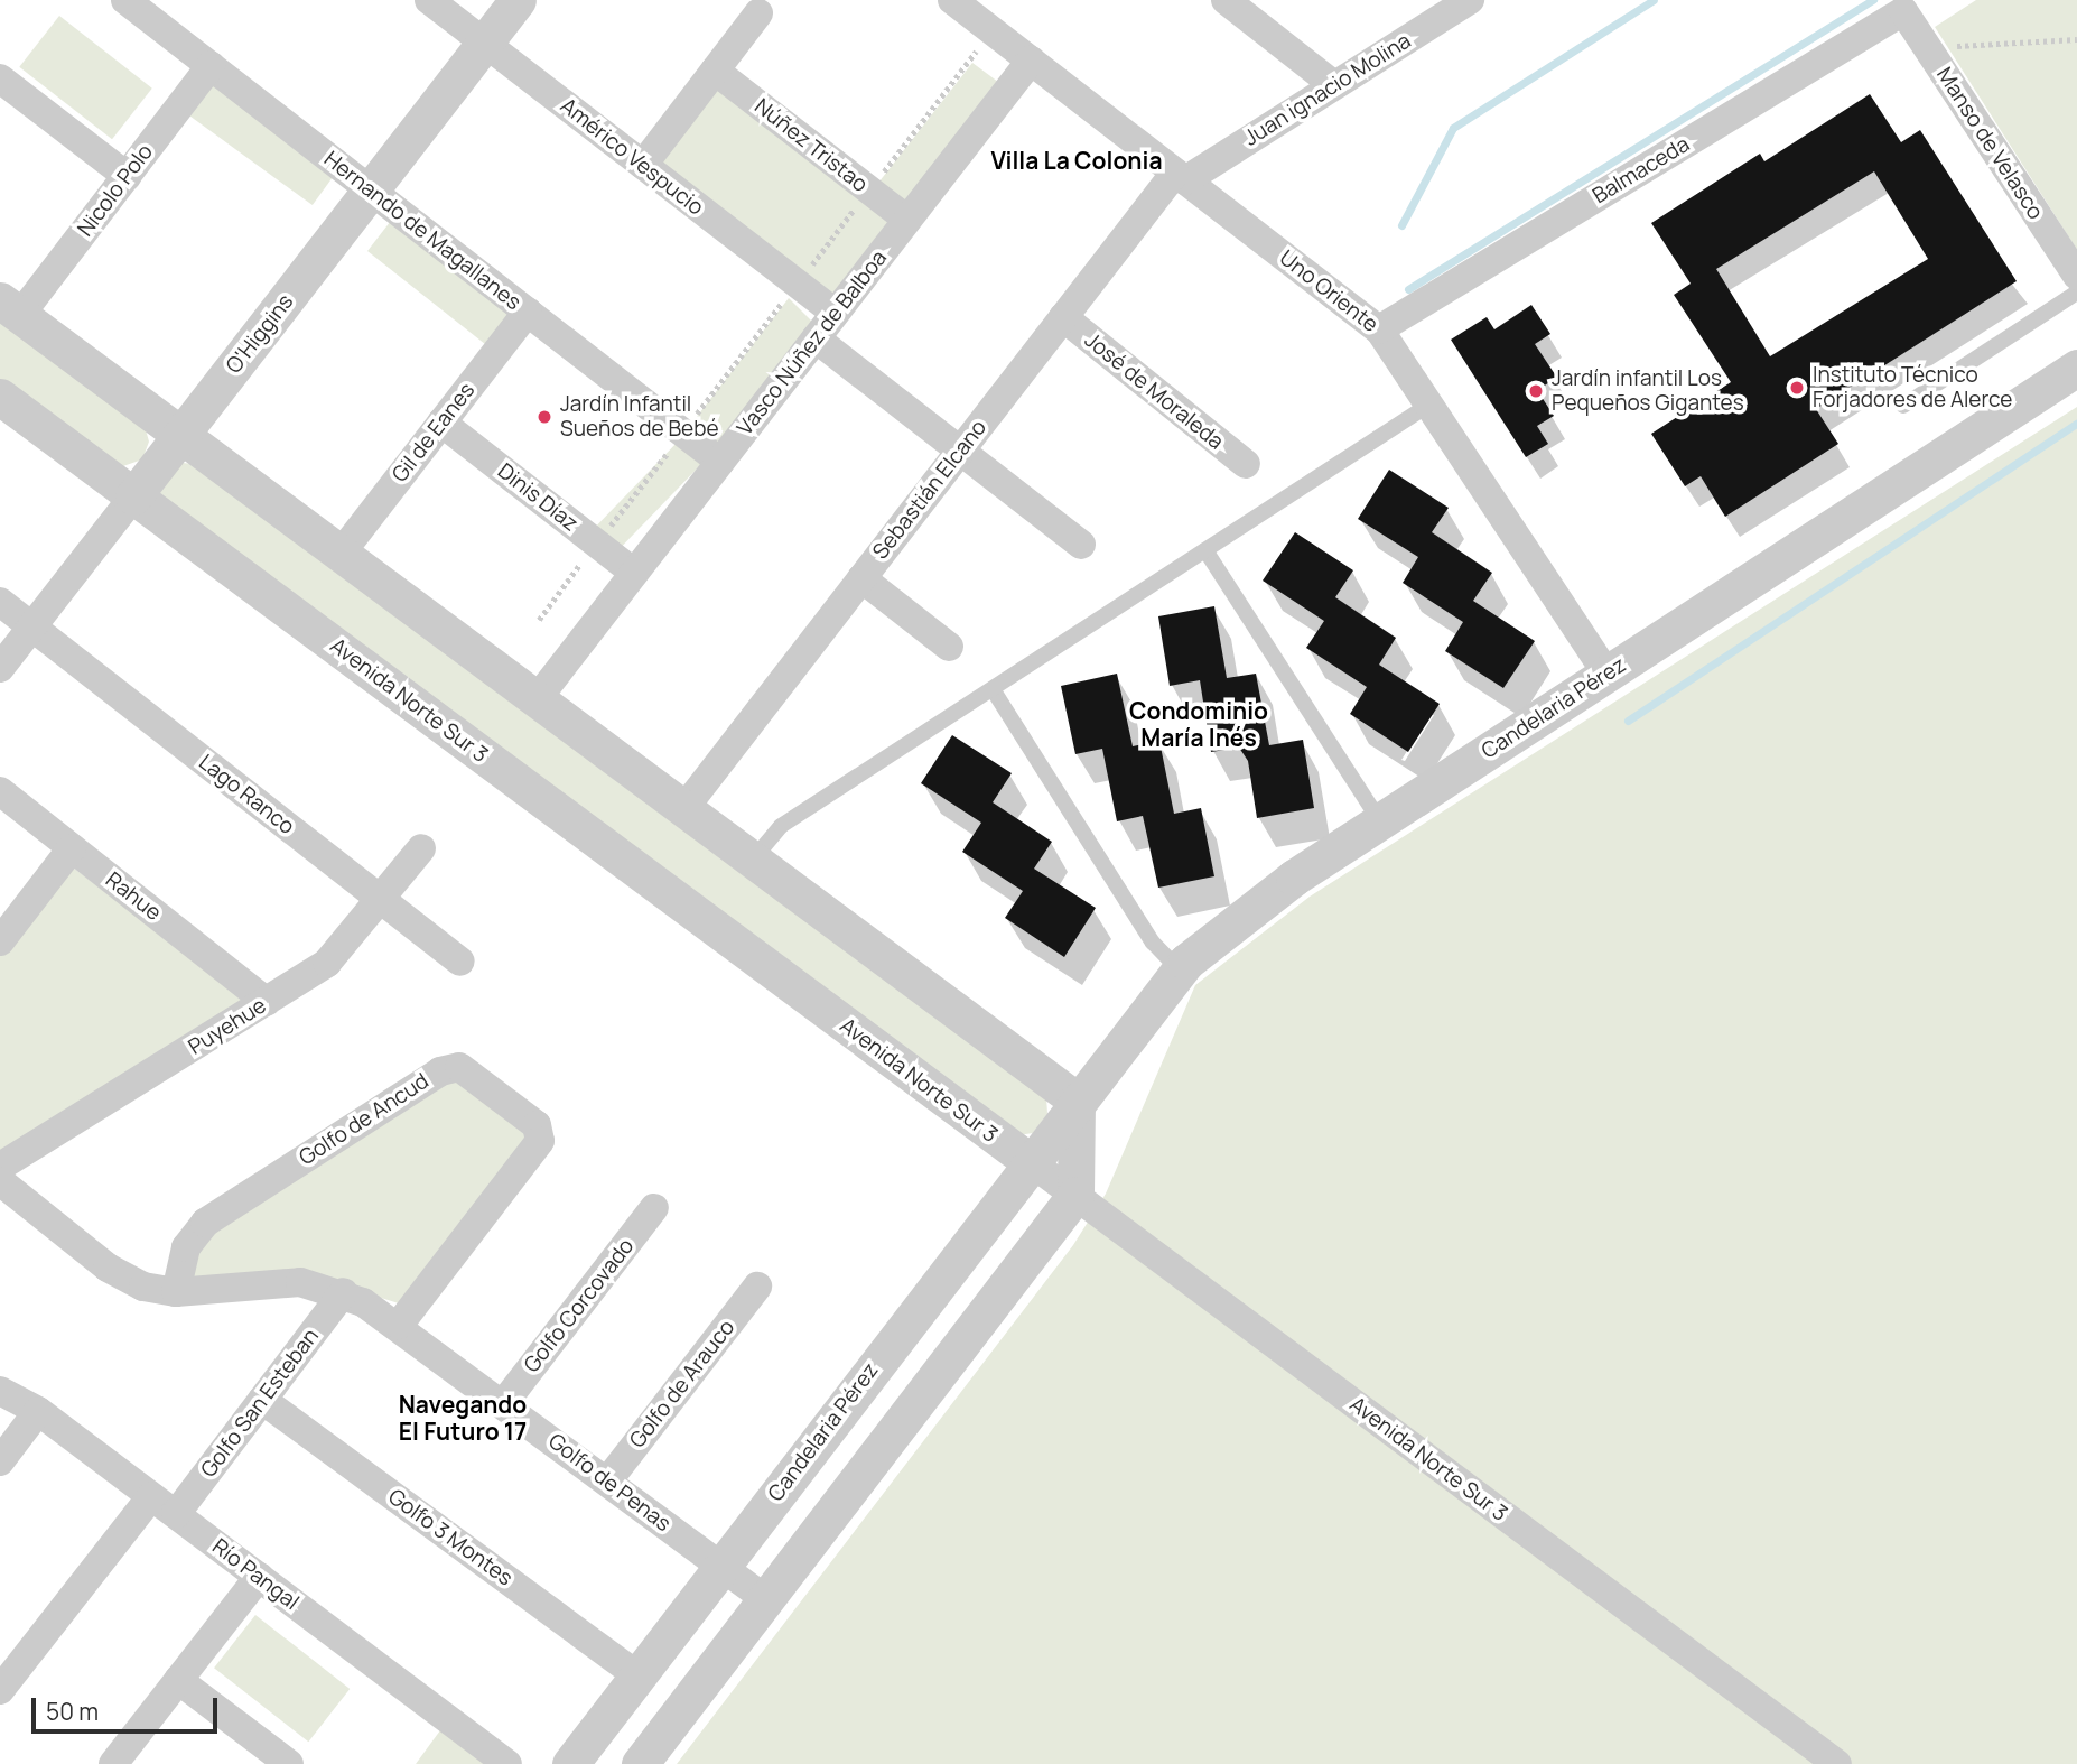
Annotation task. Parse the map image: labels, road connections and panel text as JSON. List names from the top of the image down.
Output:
{
  "streets": {
    "street": [
      "Juan ignacio Molina",
      "Manso de Velasco",
      "Núñez Tristao",
      "Américo Vespucio",
      "Balmaceda",
      "Nicolo Polo",
      "Hernando de Magallanes",
      "Uno Oriente",
      "O'Higgins",
      "Vasco Núñez de Balboa",
      "José de Moraleda",
      "Gil de Eanes",
      "Sebastián Elcano",
      "Dinis Díaz",
      "Avenida Norte Sur 3",
      "Candelaria Pérez",
      "Lago Ranco",
      "Rahue",
      "Puyehue",
      "Golfo de Ancud",
      "Golfo Corcovado",
      "Golfo de Arauco",
      "Golfo San Esteban",
      "Golfo de Penas",
      "Golfo 3 Montes",
      "Río Pangal"
    ]
  },
  "crossings": [
    ["Juan ignacio Molina", "Uno Oriente"],
    ["Juan ignacio Molina", "Sebastián Elcano"],
    ["Manso de Velasco", "Balmaceda"],
    ["Núñez Tristao", "Vasco Núñez de Balboa"],
    ["Américo Vespucio", "O'Higgins"],
    ["Américo Vespucio", "Vasco Núñez de Balboa"],
    ["Balmaceda", "Uno Oriente"],
    ["Nicolo Polo", "Hernando de Magallanes"],
    ["Hernando de Magallanes", "O'Higgins"],
    ["Hernando de Magallanes", "Vasco Núñez de Balboa"],
    ["Hernando de Magallanes", "Gil de Eanes"],
    ["Uno Oriente", "Vasco Núñez de Balboa"],
    ["Uno Oriente", "Sebastián Elcano"],
    ["Uno Oriente", "Candelaria Pérez"],
    ["O'Higgins", "Avenida Norte Sur 3"],
    ["O'Higgins", "Lago Ranco"],
    ["Vasco Núñez de Balboa", "Dinis Díaz"],
    ["José de Moraleda", "Sebastián Elcano"],
    ["Gil de Eanes", "Dinis Díaz"],
    ["Avenida Norte Sur 3", "Candelaria Pérez"],
    ["Candelaria Pérez", "Golfo de Penas"],
    ["Candelaria Pérez", "Golfo 3 Montes"],
    ["Lago Ranco", "Puyehue"],
    ["Rahue", "Puyehue"],
    ["Golfo de Ancud", "Golfo de Penas"],
    ["Golfo Corcovado", "Golfo de Penas"],
    ["Golfo de Arauco", "Golfo de Penas"],
    ["Golfo San Esteban", "Golfo de Penas"],
    ["Golfo San Esteban", "Golfo 3 Montes"],
    ["Golfo San Esteban", "Río Pangal"]
  ],
  "districts": ["Villa La Colonia", "Condominio María Inés", "Navegando El Futuro 17"],
  "places": ["Instituto Técnico Forjadores de Alerce", "Jardín infantil Los Pequeños Gigantes", "Jardín Infantil Sueños de Bebé"],
  "scale_bar": "50 m"
}
